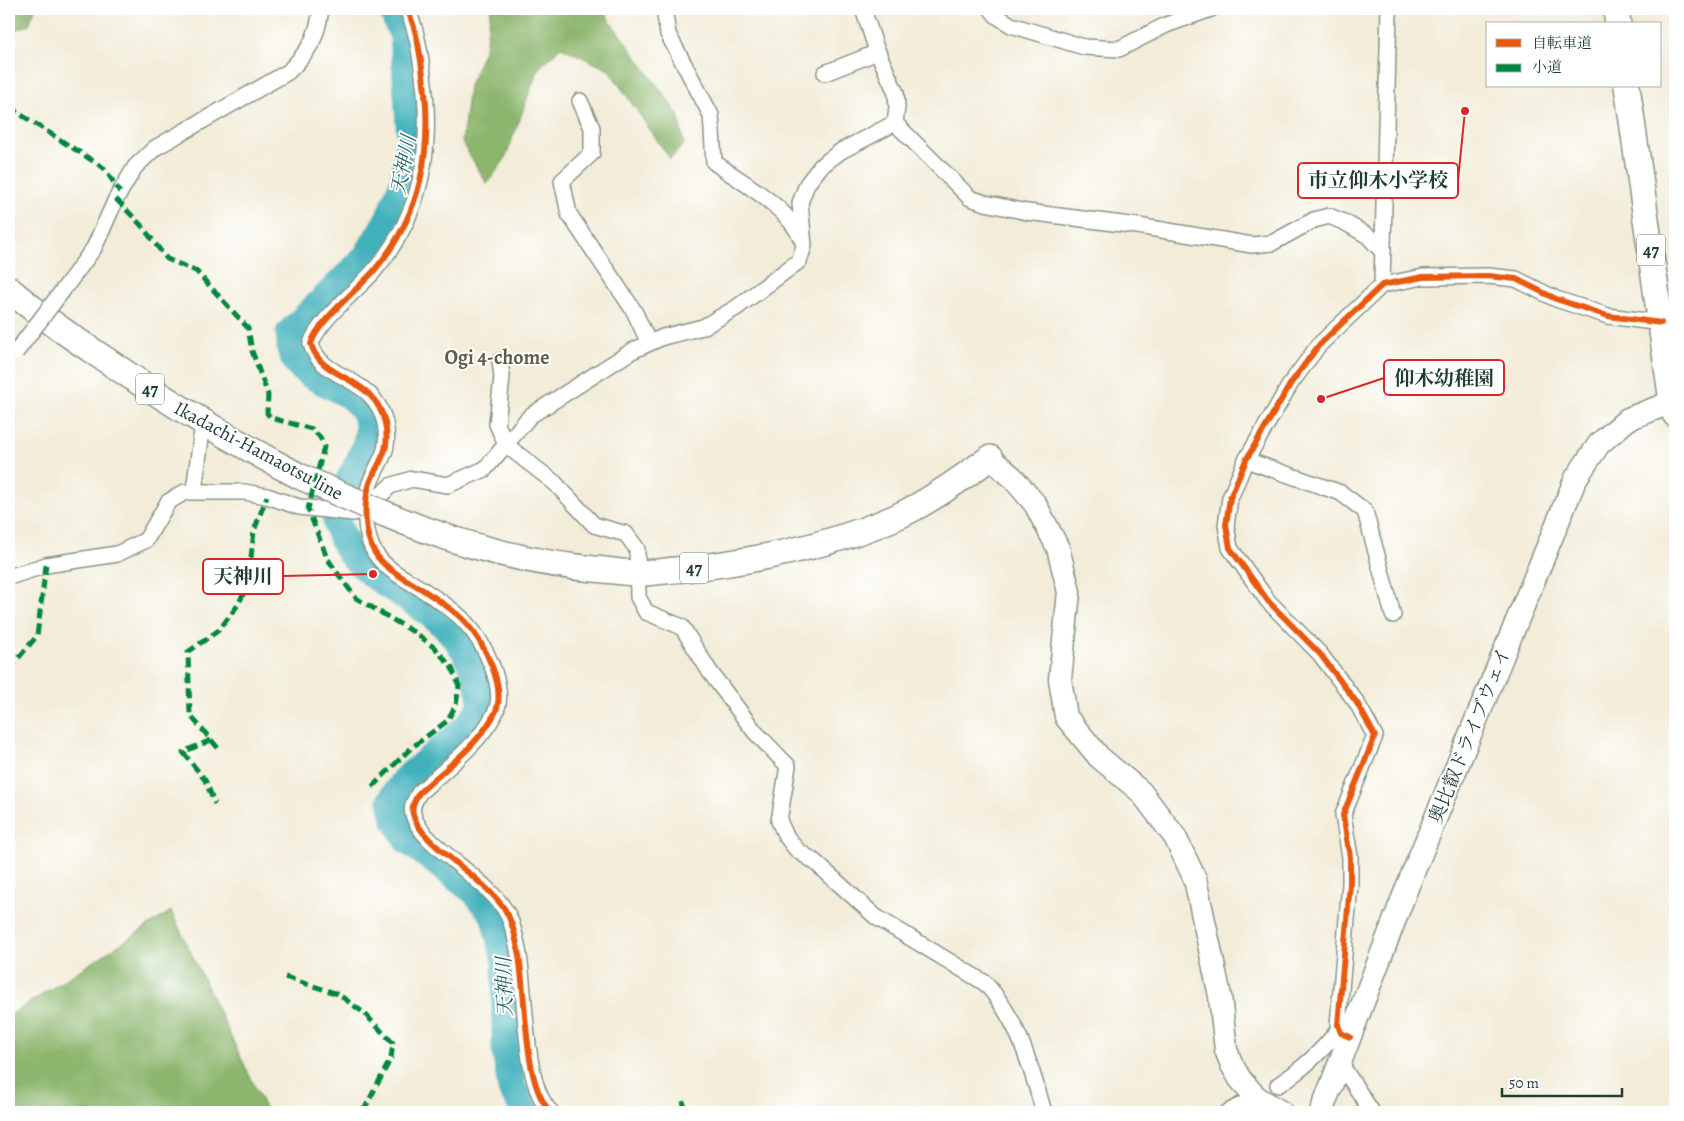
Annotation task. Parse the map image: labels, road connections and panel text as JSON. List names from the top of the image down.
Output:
{
  "streets": {
    "main road": ["47", "Ikadachi-Hamaotsu line"],
    "street": ["奥比叡ドライブウェイ"]
  },
  "crossings": [
    ["47", "奥比叡ドライブウェイ"]
  ],
  "districts": ["Ogi 4-chome"],
  "water": ["天神川"],
  "places": ["市立仰木小学校", "仰木幼稚園", "天神川"],
  "legend": ["自転車道", "小道"],
  "scale_bar": "50 m"
}
